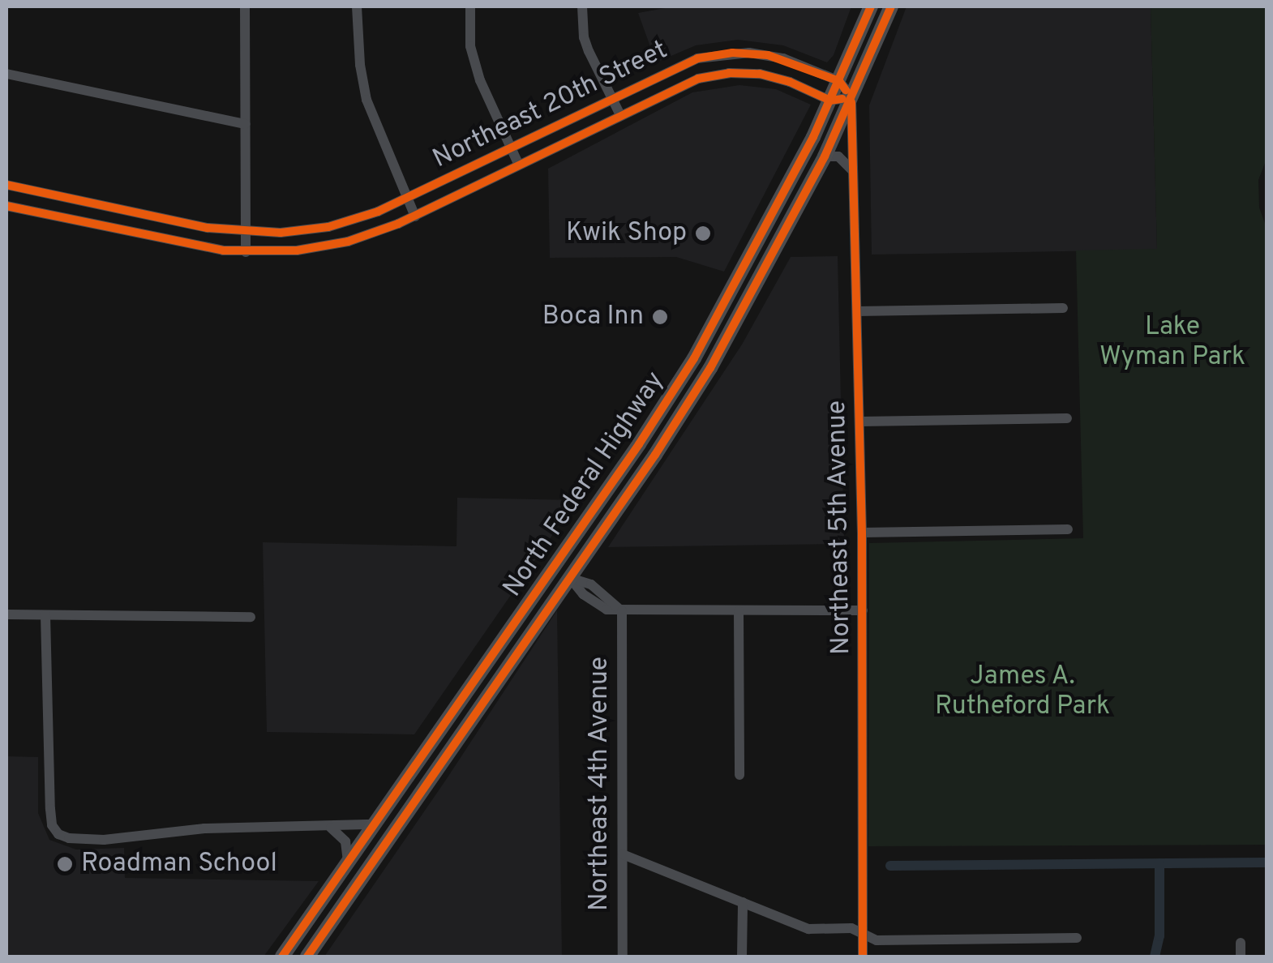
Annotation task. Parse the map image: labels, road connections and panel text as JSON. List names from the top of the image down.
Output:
{
  "streets": {
    "main road": ["North Federal Highway"],
    "street": ["Northeast 20th Street", "Northeast 5th Avenue", "Northeast 4th Avenue"]
  },
  "crossings": [
    ["Northeast 20th Street", "North Federal Highway"],
    ["North Federal Highway", "Northeast 5th Avenue"]
  ],
  "parks": ["Lake Wyman Park", "James A. Rutheford Park"],
  "places": ["Kwik Shop", "Boca Inn", "Roadman School"]
}
